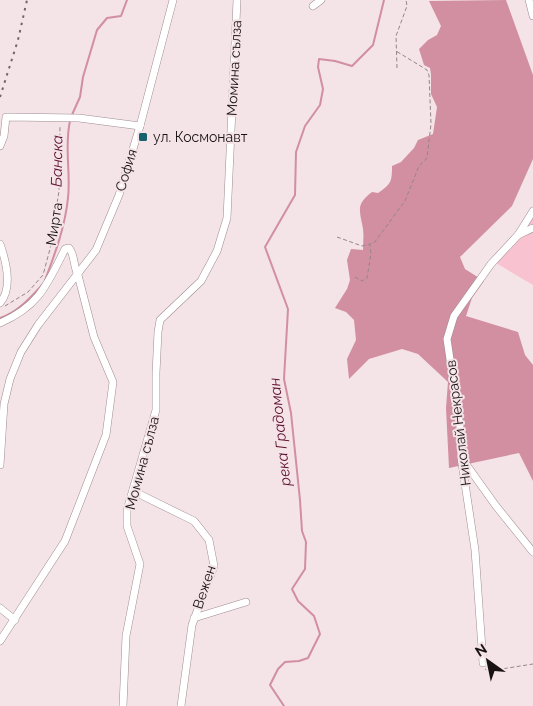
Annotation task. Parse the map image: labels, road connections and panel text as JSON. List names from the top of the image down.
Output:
{
  "streets": {
    "street": [
      "Момина сълза",
      "София",
      "Николай Некрасов",
      "Вежен"
    ],
    "path": ["Мирта"]
  },
  "crossings": [
    ["Момина сълза", "Вежен"]
  ],
  "water": ["Банска", "река Градоман"],
  "places": {
    "transit": ["ул. Космонавт"]
  },
  "north": "top left"
}
